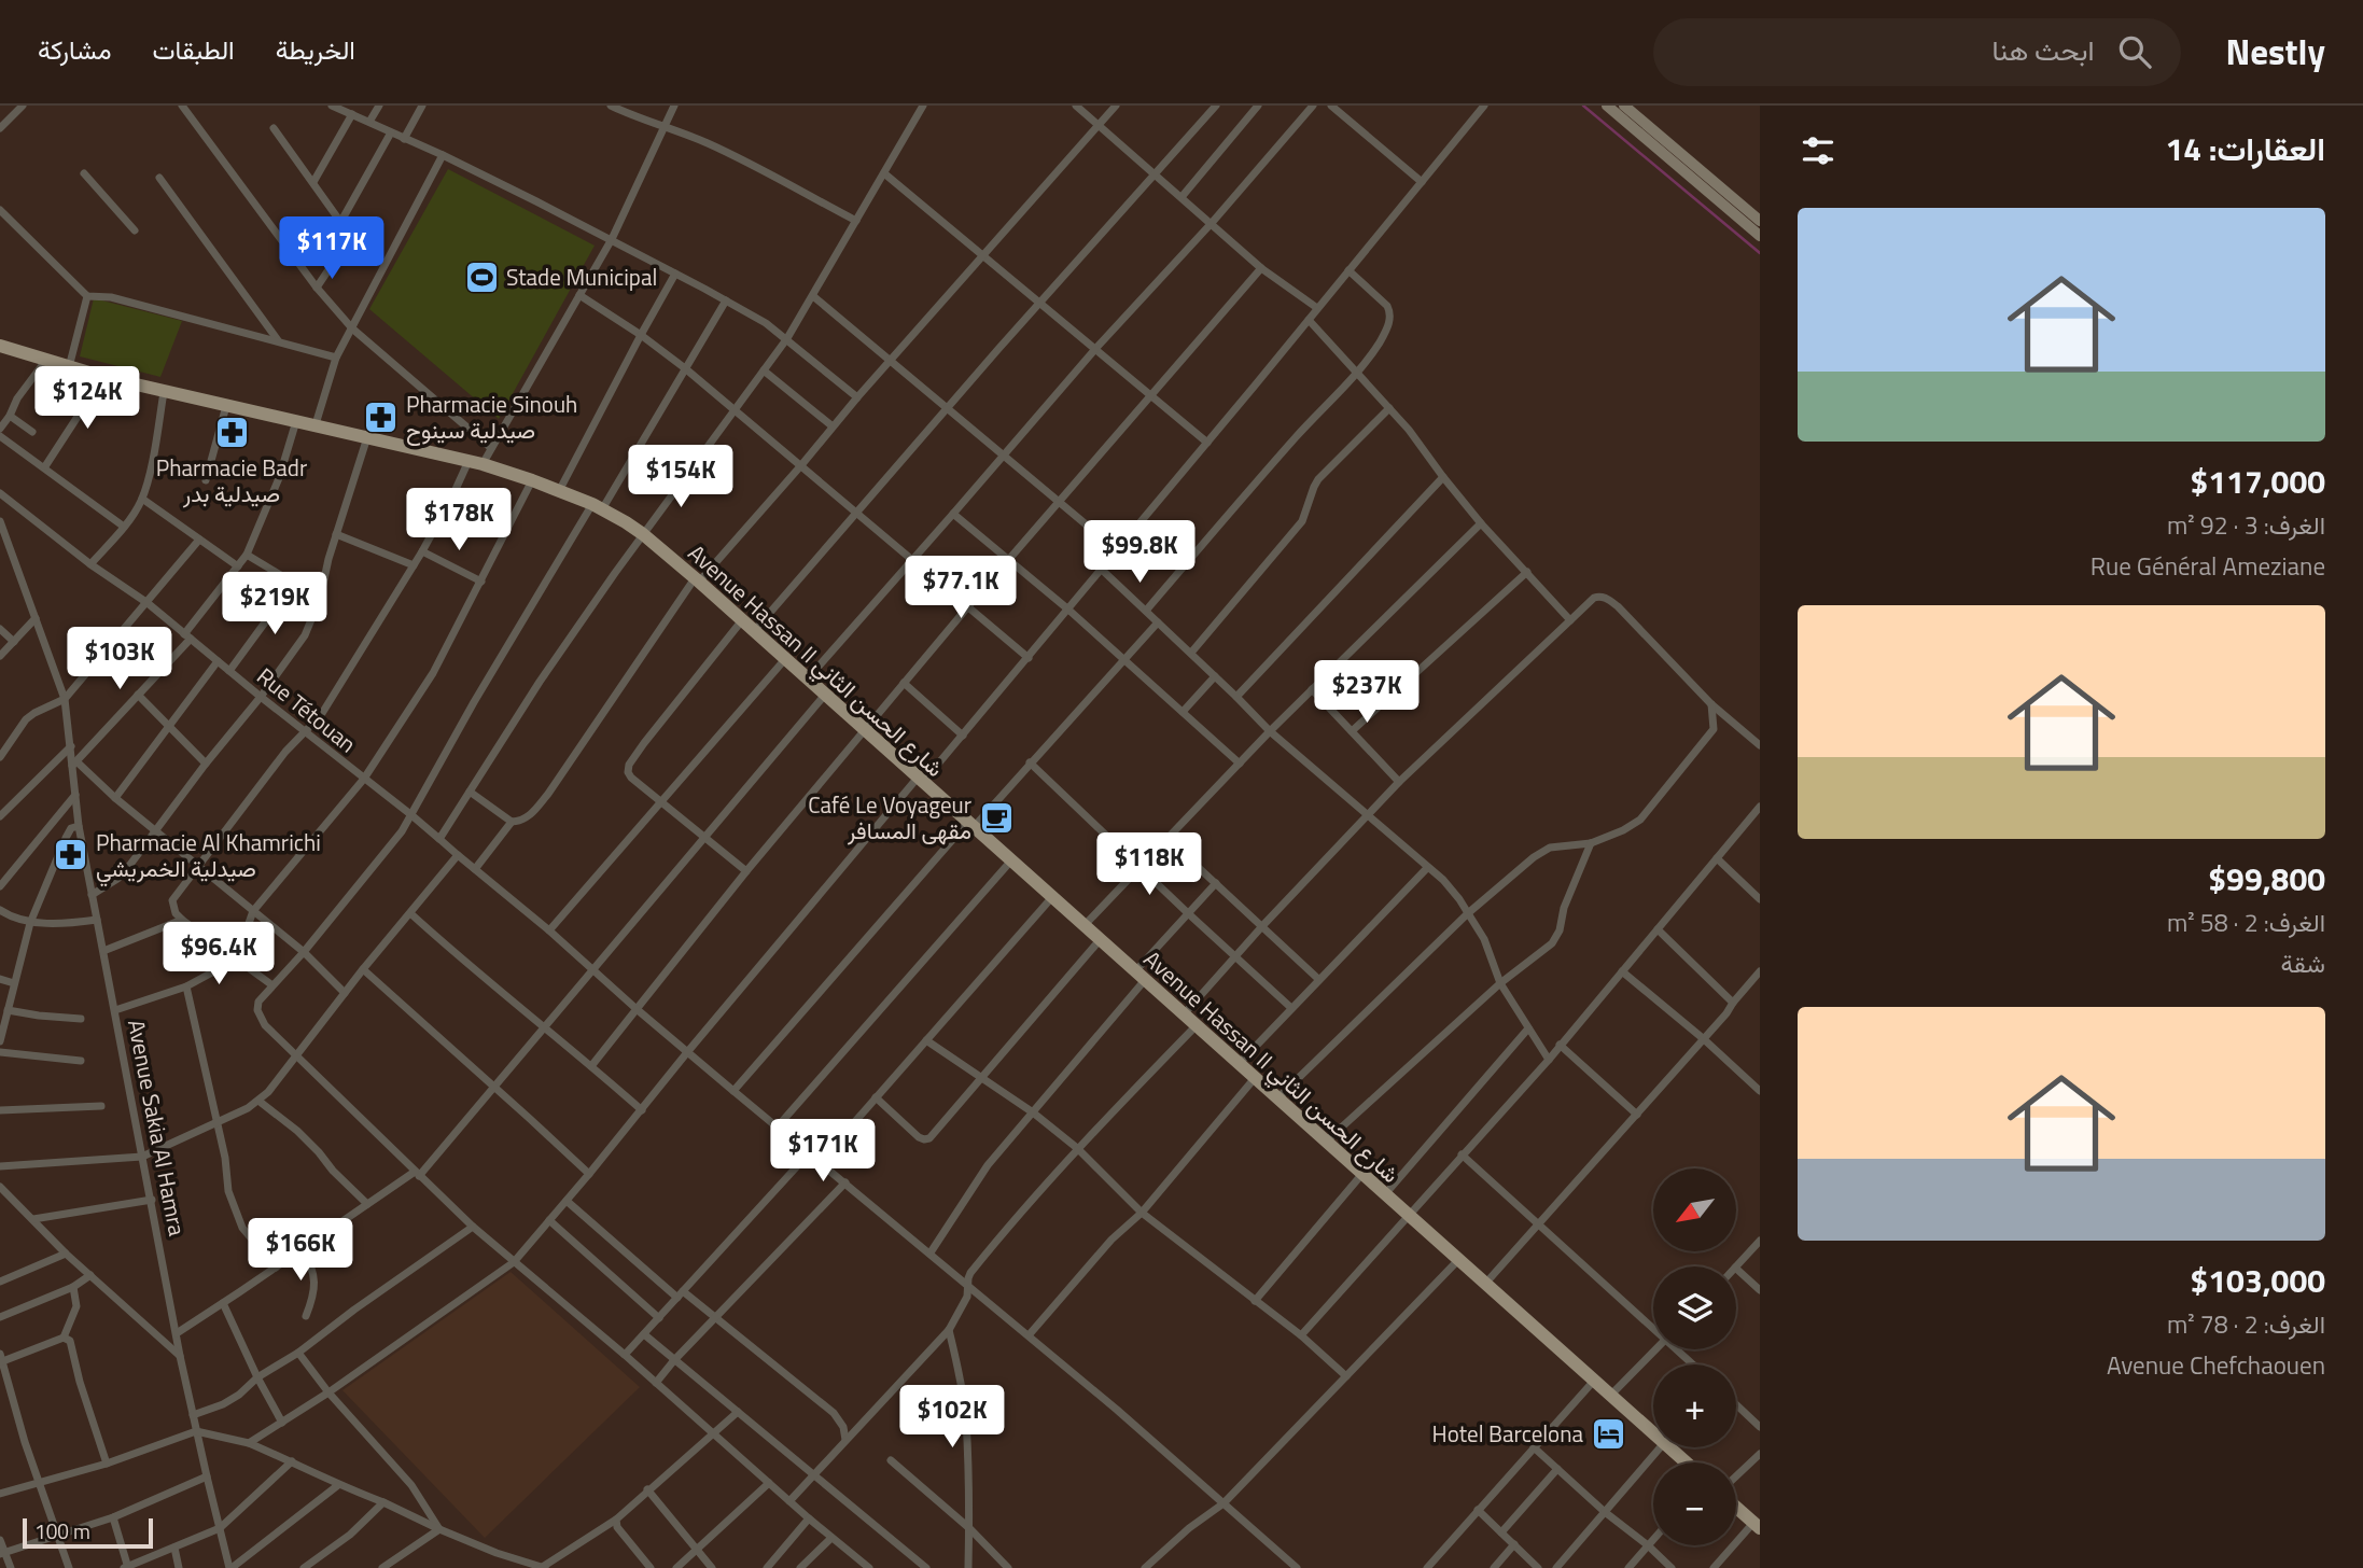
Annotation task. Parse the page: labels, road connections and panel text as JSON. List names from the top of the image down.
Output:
{
  "streets": {
    "main road": ["Avenue Hassan II شارع الحسن الثاني"],
    "street": ["Rue Tétouan", "Avenue Sakia Al Hamra"]
  },
  "places": {
    "sports": ["Stade Municipal"],
    "pharmacy": ["Pharmacie Sinouh صيدلية سينوح", "Pharmacie Badr صيدلية بدر", "Pharmacie Al Khamrichi صيدلية الخمريشي"],
    "cafe": ["Café Le Voyageur مقهى المسافر"],
    "hotel": ["Hotel Barcelona"]
  },
  "scale_bar": "100 m",
  "north": "bottom left",
  "page": {
    "header": "Nestly",
    "search": "ابحث هنا",
    "nav": ["الخريطة", "الطبقات", "مشاركة"],
    "heading": "العقارات: 14",
    "list": [
      {
        "name": "$117,000",
        "note": "الغرف: 3 · 92 m² · Rue Général Ameziane"
      },
      {
        "name": "$99,800",
        "note": "الغرف: 2 · 58 m² · شقة"
      },
      {
        "name": "$103,000",
        "note": "الغرف: 2 · 78 m² · Avenue Chefchaouen"
      }
    ],
    "price": [
      "$117K",
      "$124K",
      "$154K",
      "$178K",
      "$99.8K",
      "$77.1K",
      "$219K",
      "$103K",
      "$237K",
      "$118K",
      "$96.4K",
      "$171K",
      "$166K",
      "$102K"
    ],
    "map_buttons": ["+", "−"],
    "scale": "100 m"
  }
}
